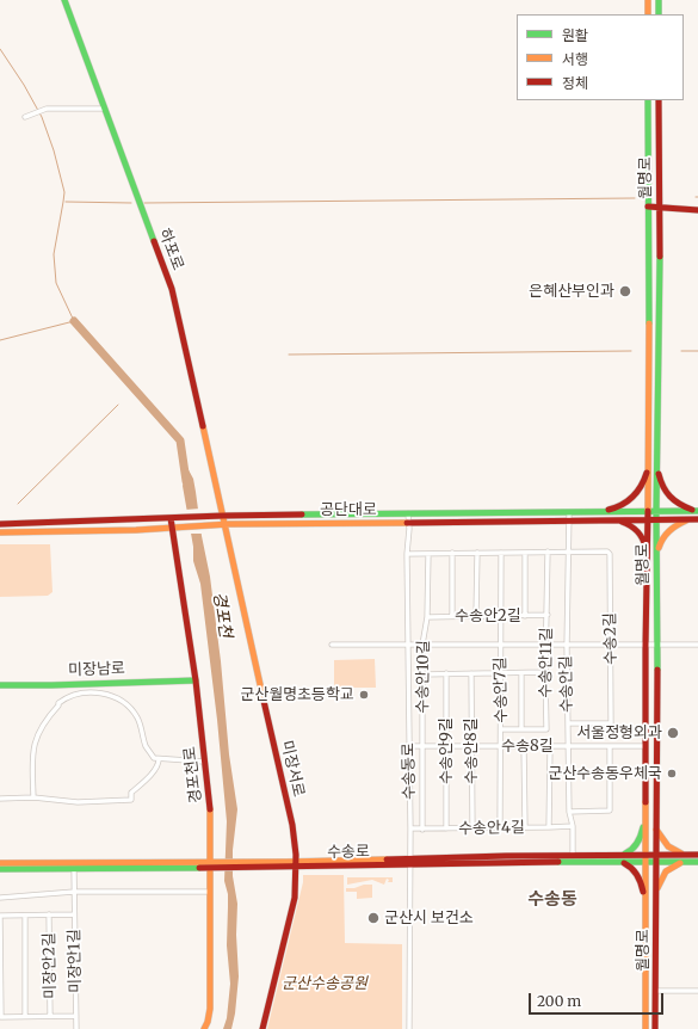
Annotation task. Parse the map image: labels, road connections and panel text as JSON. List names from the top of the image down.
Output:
{
  "streets": {
    "street": [
      "월명로",
      "하포로",
      "공단대로",
      "수송안2길",
      "수송2길",
      "수송안11길",
      "미장남로",
      "수송안10길",
      "수송안길",
      "수송안7길",
      "수송8길",
      "수송안9길",
      "수송안8길",
      "미장서로",
      "수송동로",
      "경포천로",
      "수송안4길",
      "수송로",
      "미장안1길",
      "미장안2길"
    ]
  },
  "crossings": [
    ["월명로", "공단대로"],
    ["월명로", "수송8길"],
    ["월명로", "수송로"],
    ["하포로", "공단대로"],
    ["하포로", "미장서로"],
    ["공단대로", "수송안길"],
    ["공단대로", "미장서로"],
    ["공단대로", "수송동로"],
    ["공단대로", "경포천로"],
    ["수송안2길", "수송안11길"],
    ["수송안2길", "수송안10길"],
    ["수송안2길", "수송안7길"],
    ["수송2길", "수송안길"],
    ["수송안11길", "수송안7길"],
    ["미장남로", "경포천로"],
    ["수송안10길", "수송8길"],
    ["수송안10길", "수송안4길"],
    ["수송안길", "수송8길"],
    ["수송안길", "수송안4길"],
    ["수송안길", "수송로"],
    ["수송안7길", "수송8길"],
    ["수송안7길", "수송안4길"],
    ["수송8길", "수송안9길"],
    ["수송8길", "수송안8길"],
    ["수송8길", "수송동로"],
    ["수송안9길", "수송안4길"],
    ["수송안8길", "수송안4길"],
    ["미장서로", "수송로"],
    ["수송동로", "수송안4길"],
    ["수송동로", "수송로"],
    ["경포천로", "수송로"],
    ["수송로", "미장안1길"],
    ["미장안1길", "미장안2길"]
  ],
  "districts": ["수송동"],
  "water": ["경포천"],
  "parks": ["군산수송공원"],
  "places": [
    "은혜산부인과",
    "군산월명초등학교",
    "서울정형외과",
    "군산수송동우체국",
    "군산시 보건소"
  ],
  "legend": ["원활", "서행", "정체"],
  "scale_bar": "200 m"
}
